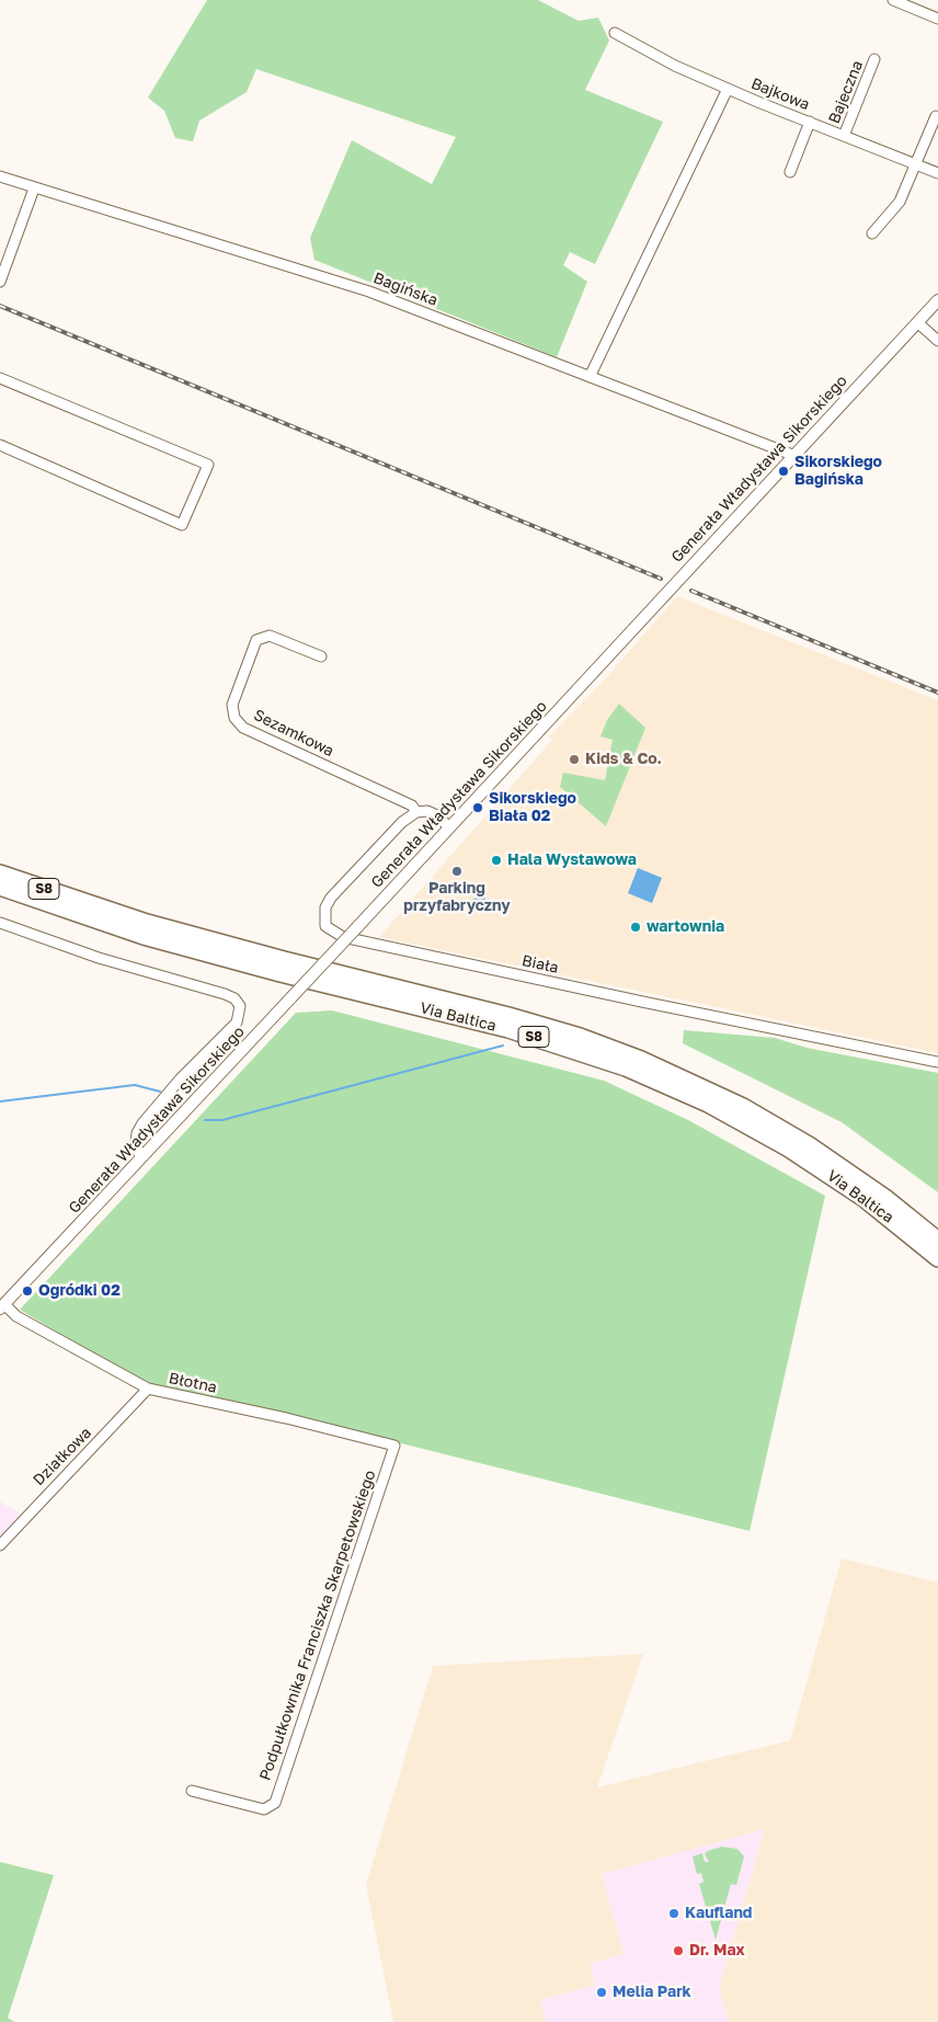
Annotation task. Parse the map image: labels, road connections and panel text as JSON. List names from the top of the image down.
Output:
{
  "streets": {
    "highway": ["S8", "Via Baltica"],
    "street": [
      "Bajeczna",
      "Bajkowa",
      "Bagińska",
      "Generała Władysława Sikorskiego",
      "Sezamkowa",
      "Biała",
      "Błotna",
      "Działkowa",
      "Podpułkownika Franciszka Skarpetowskiego"
    ]
  },
  "crossings": [
    ["Bajeczna", "Bajkowa"],
    ["Bagińska", "Generała Władysława Sikorskiego"],
    ["Generała Władysława Sikorskiego", "Błotna"],
    ["Sezamkowa", "Biała"],
    ["Błotna", "Działkowa"],
    ["Błotna", "Podpułkownika Franciszka Skarpetowskiego"]
  ],
  "places": [
    "Sikorskiego Bagińska",
    "Kids & Co.",
    "Sikorskiego Biała 02",
    "Hala Wystawowa",
    "Parking przyfabryczny",
    "wartownia",
    "Ogródki 02",
    "Kaufland",
    "Dr. Max",
    "Melia Park"
  ]
}
